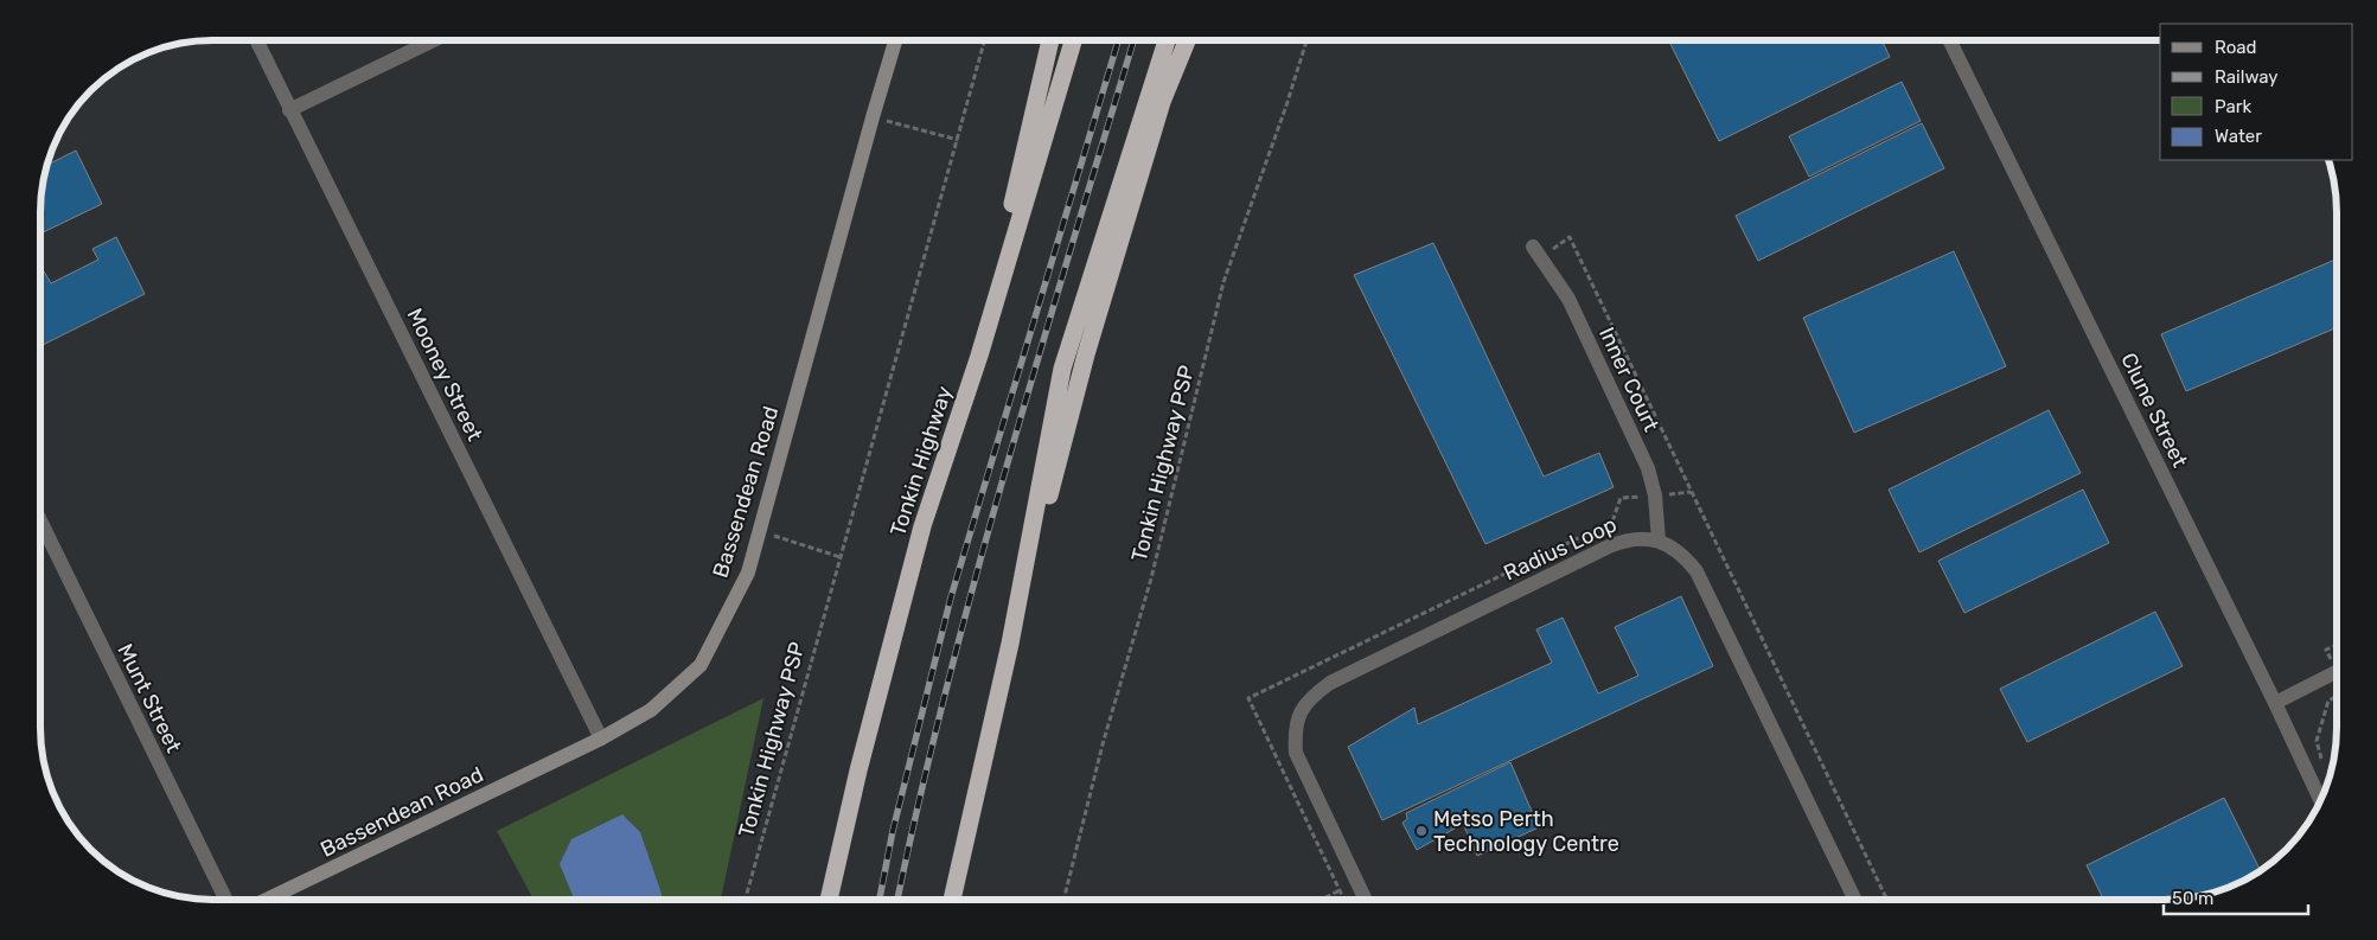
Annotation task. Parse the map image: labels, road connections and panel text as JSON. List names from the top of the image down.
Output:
{
  "streets": {
    "highway": ["Tonkin Highway"],
    "street": [
      "Mooney Street",
      "Inner Court",
      "Clune Street",
      "Bassendean Road",
      "Radius Loop",
      "Munt Street"
    ],
    "path": ["Tonkin Highway PSP"]
  },
  "crossings": [
    ["Mooney Street", "Bassendean Road"],
    ["Inner Court", "Radius Loop"]
  ],
  "places": ["Metso Perth Technology Centre"],
  "legend": [
    "Road",
    "Railway",
    "Park",
    "Water"
  ],
  "scale_bar": "50 m"
}
